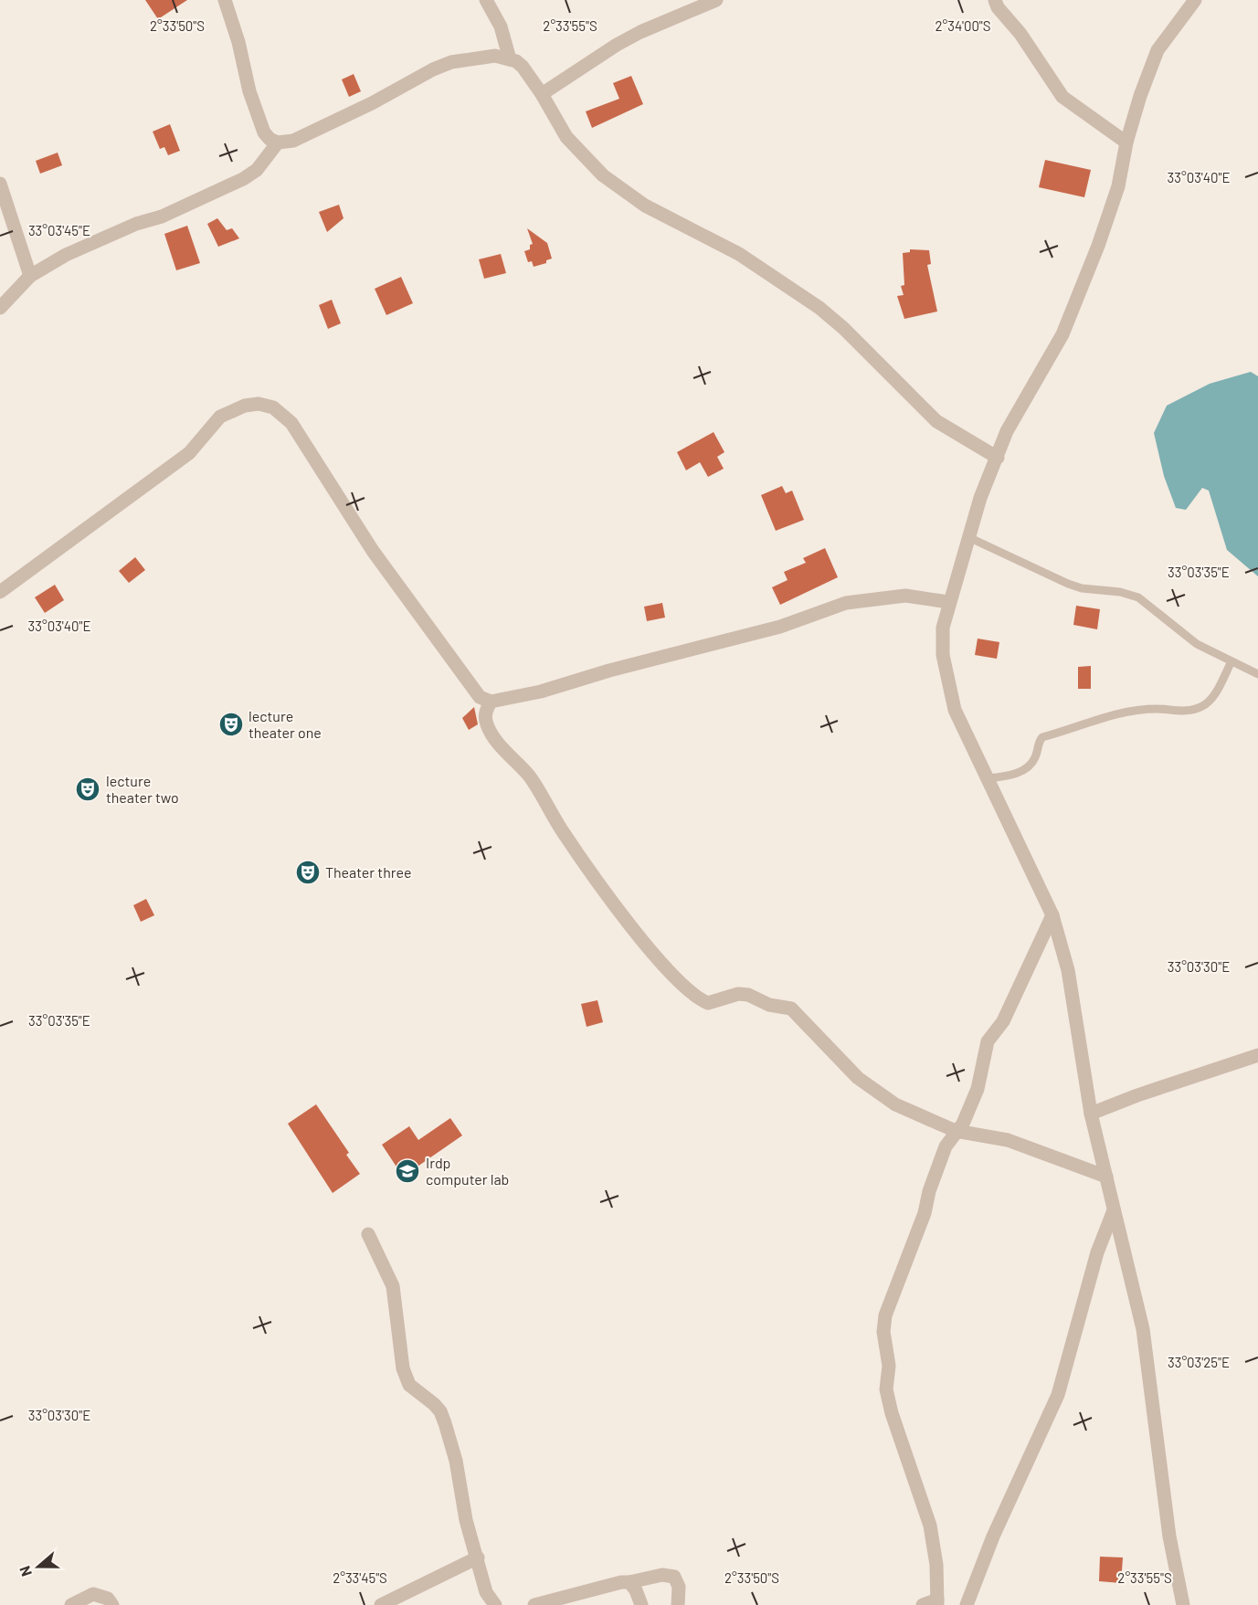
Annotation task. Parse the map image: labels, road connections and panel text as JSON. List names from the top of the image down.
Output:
{
  "places": {
    "theatre": ["lecture theater one", "lecture theater two", "Theater three"],
    "school or university": ["Irdp computer lab"]
  },
  "north": "left",
  "coordinates": [
    "2°33'50\"S",
    "2°33'55\"S",
    "2°34'00\"S",
    "33°03'40\"E",
    "33°03'45\"E",
    "33°03'35\"E",
    "33°03'30\"E",
    "33°03'25\"E",
    "2°33'45\"S"
  ]
}
